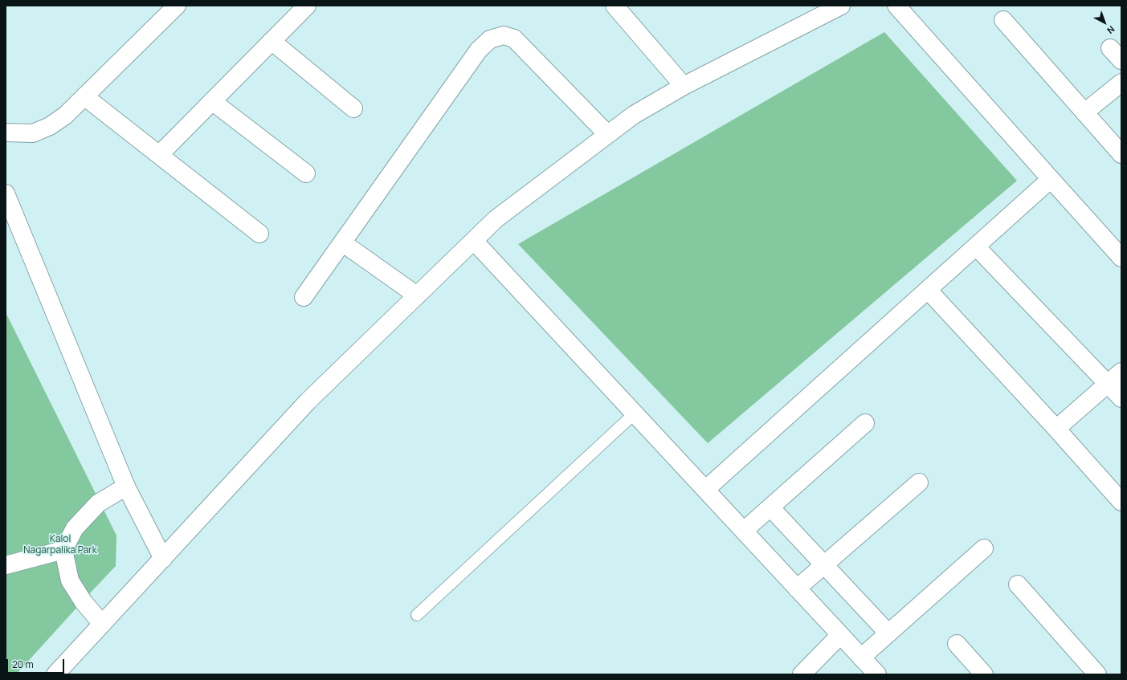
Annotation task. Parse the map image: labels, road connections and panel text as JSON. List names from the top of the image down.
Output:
{
  "parks": ["Kalol Nagarpalika Park"],
  "scale_bar": "20 m",
  "north": "bottom right"
}
